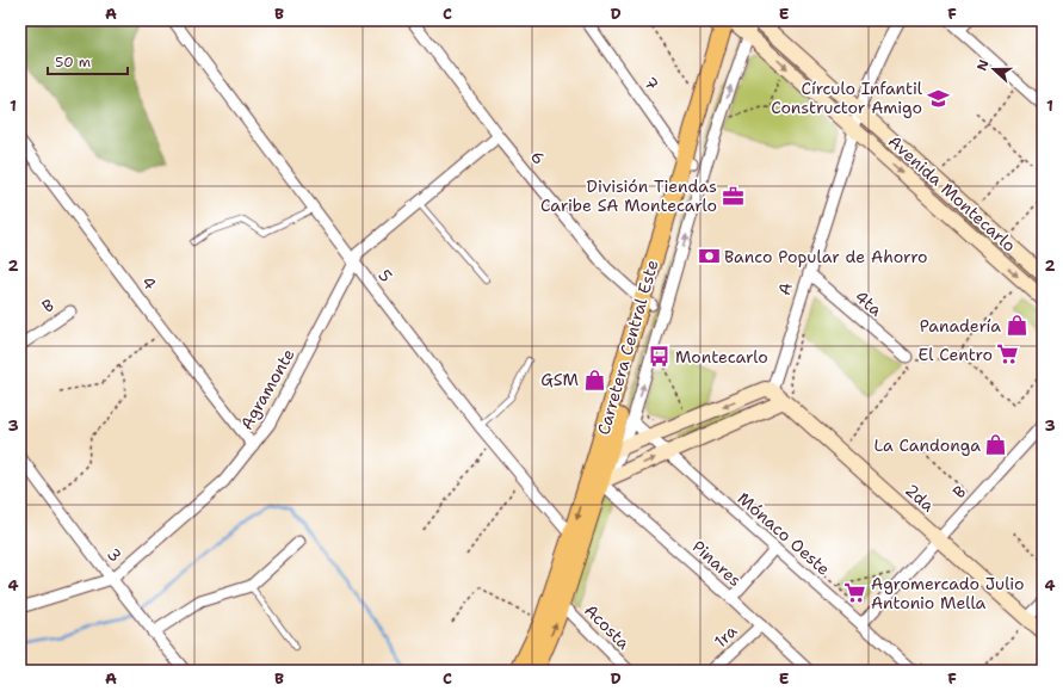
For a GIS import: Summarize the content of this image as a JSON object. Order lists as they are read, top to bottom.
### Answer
{
  "streets": {
    "main road": ["Avenida Montecarlo", "Carretera Central Este", "2da"],
    "street": [
      "7",
      "6",
      "5",
      "4",
      "A",
      "4ta",
      "B",
      "Agramonte",
      "Mónaco Oeste",
      "3",
      "Pinares",
      "Acosta",
      "1ra"
    ]
  },
  "crossings": [
    ["7", "Carretera Central Este"],
    ["6", "Carretera Central Este"],
    ["6", "Agramonte"],
    ["Avenida Montecarlo", "A"],
    ["Avenida Montecarlo", "Carretera Central Este"],
    ["5", "Carretera Central Este"],
    ["5", "Agramonte"],
    ["4", "Agramonte"],
    ["A", "4ta"],
    ["A", "2da"],
    ["B", "2da"],
    ["B", "Mónaco Oeste"],
    ["Carretera Central Este", "Pinares"],
    ["Carretera Central Este", "Acosta"],
    ["Agramonte", "3"],
    ["Mónaco Oeste", "1ra"],
    ["Pinares", "1ra"]
  ],
  "places": {
    "school or university": ["Círculo Infantil Constructor Amigo"],
    "office": ["División Tiendas Caribe SA Montecarlo"],
    "bank": ["Banco Popular de Ahorro"],
    "shop": ["Panadería", "GSM", "La Candonga"],
    "supermarket": ["El Centro", "Agromercado Julio Antonio Mella"],
    "bus stop": ["Montecarlo"]
  },
  "scale_bar": "50 m",
  "north": "left",
  "grid": {
    "columns": [
      "A",
      "B",
      "C",
      "D",
      "E",
      "F"
    ],
    "rows": [
      "1",
      "2",
      "3",
      "4"
    ]
  }
}
